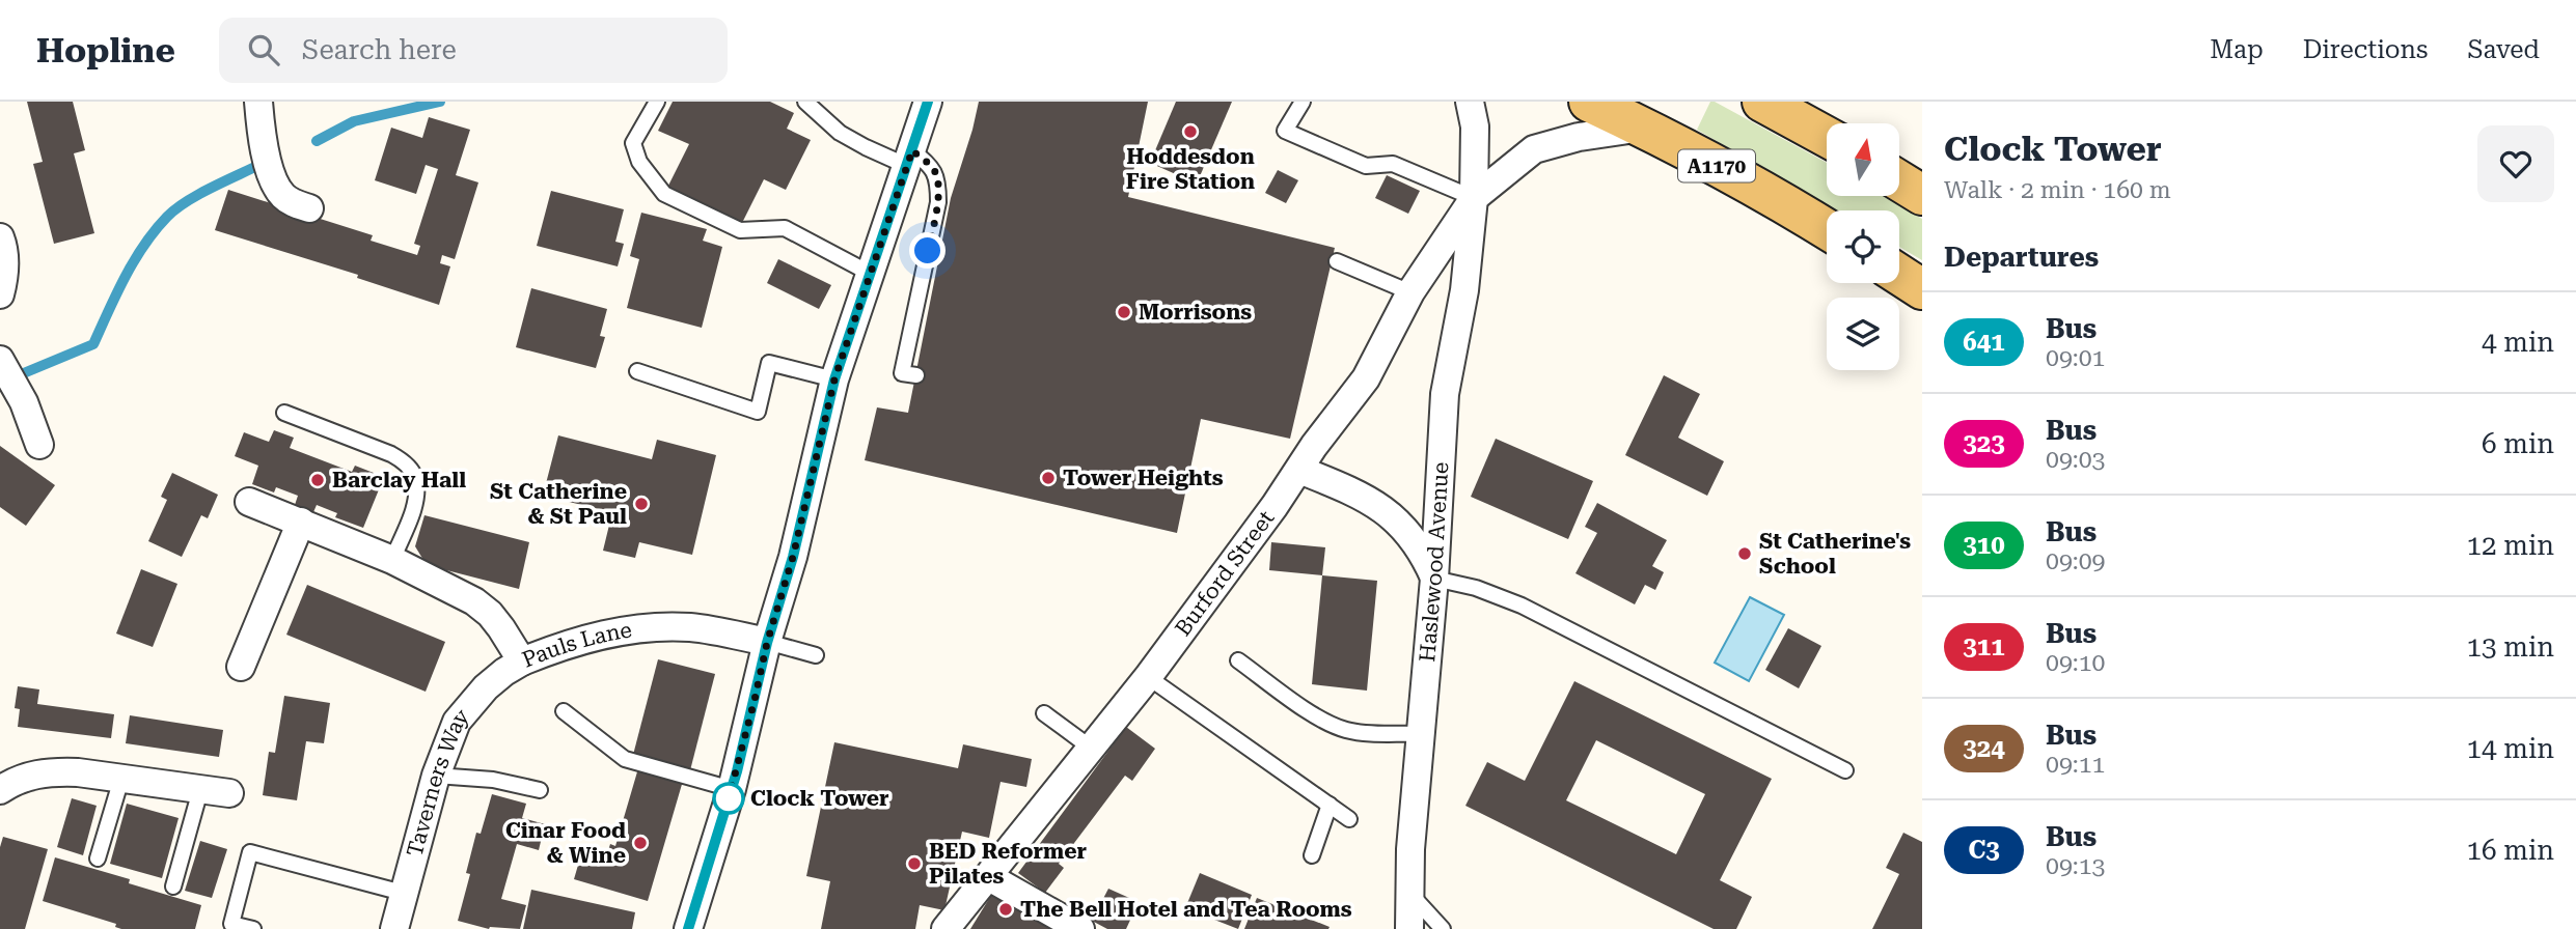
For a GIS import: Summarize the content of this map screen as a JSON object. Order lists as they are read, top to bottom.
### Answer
{
  "streets": {
    "main road": ["A1170"],
    "street": [
      "Haslewood Avenue",
      "Burford Street",
      "Pauls Lane",
      "Taverners Way"
    ]
  },
  "crossings": [
    ["A1170", "Burford Street"],
    ["Haslewood Avenue", "Burford Street"],
    ["Pauls Lane", "Taverners Way"]
  ],
  "places": [
    "Hoddesdon Fire Station",
    "Morrisons",
    "Tower Heights",
    "Barclay Hall",
    "St Catherine & St Paul",
    "St Catherine's School",
    "Clock Tower",
    "Cinar Food & Wine",
    "BED Reformer Pilates",
    "The Bell Hotel and Tea Rooms"
  ],
  "lines": ["bus line 641"],
  "north": "top",
  "page": {
    "header": "Hopline",
    "search": "Search here",
    "nav": ["Map", "Directions", "Saved"],
    "heading": [
      ["Clock Tower", "Walk · 2 min · 160 m"],
      "Departures"
    ],
    "list": [
      {
        "mark": "641",
        "name": "Bus",
        "note": "09:01",
        "value": "4 min"
      },
      {
        "mark": "323",
        "name": "Bus",
        "note": "09:03",
        "value": "6 min"
      },
      {
        "mark": "310",
        "name": "Bus",
        "note": "09:09",
        "value": "12 min"
      },
      {
        "mark": "311",
        "name": "Bus",
        "note": "09:10",
        "value": "13 min"
      },
      {
        "mark": "324",
        "name": "Bus",
        "note": "09:11",
        "value": "14 min"
      },
      {
        "mark": "C3",
        "name": "Bus",
        "note": "09:13",
        "value": "16 min"
      }
    ]
  }
}
